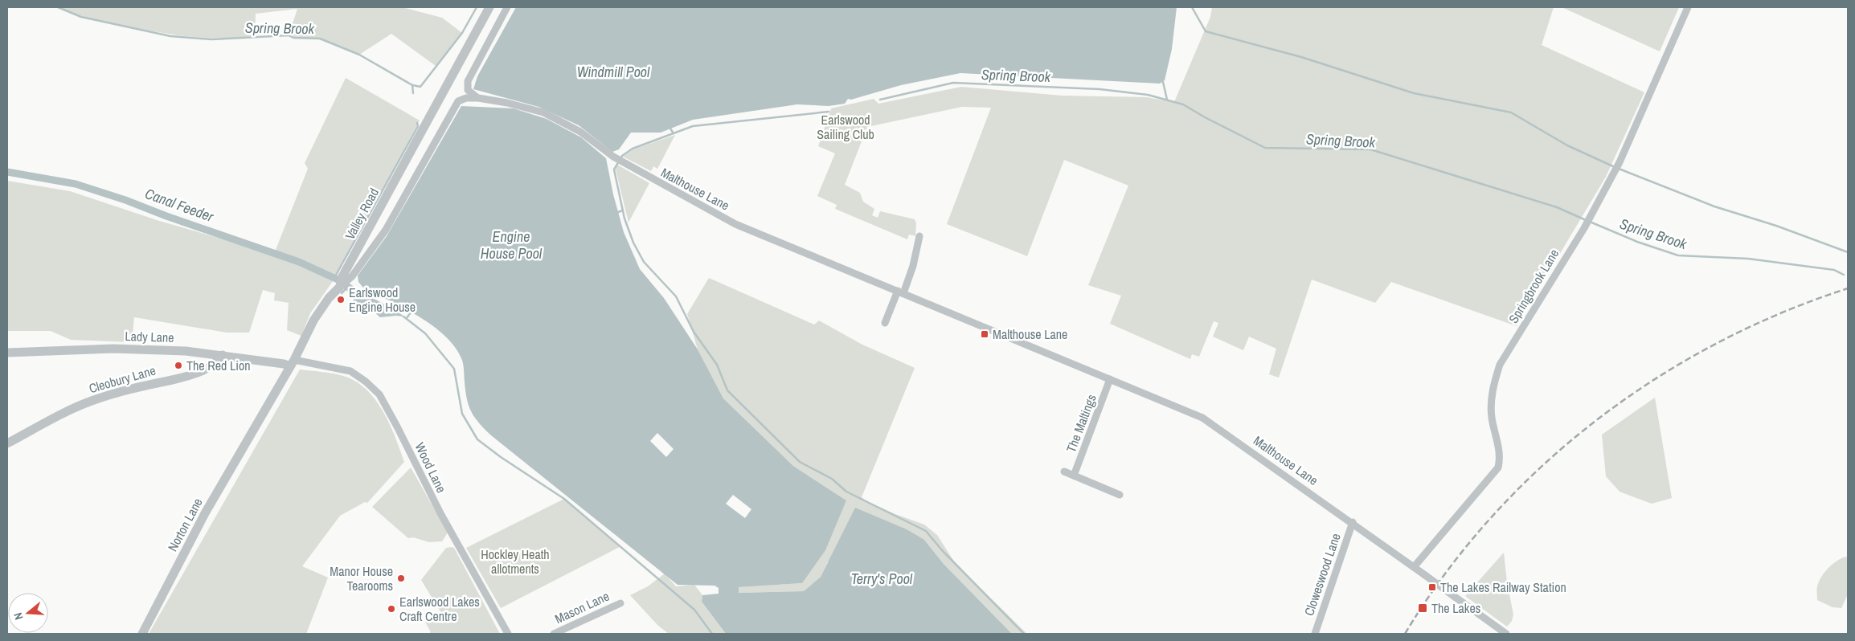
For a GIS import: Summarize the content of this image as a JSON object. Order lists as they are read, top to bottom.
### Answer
{
  "streets": {
    "street": [
      "Malthouse Lane",
      "Valley Road",
      "Springbrook Lane",
      "Lady Lane",
      "Cleobury Lane",
      "The Maltings",
      "Wood Lane",
      "Norton Lane",
      "Cloweswood Lane",
      "Mason Lane"
    ]
  },
  "crossings": [
    ["Malthouse Lane", "Valley Road"],
    ["Malthouse Lane", "Springbrook Lane"],
    ["Malthouse Lane", "The Maltings"],
    ["Malthouse Lane", "Cloweswood Lane"],
    ["Valley Road", "Lady Lane"],
    ["Valley Road", "Wood Lane"],
    ["Valley Road", "Norton Lane"],
    ["Lady Lane", "Cleobury Lane"],
    ["Lady Lane", "Wood Lane"]
  ],
  "water": [
    "Spring Brook",
    "Windmill Pool",
    "Canal Feeder",
    "Engine House Pool",
    "Terry's Pool"
  ],
  "parks": ["Earlswood Sailing Club", "Hockley Heath allotments"],
  "places": {
    "other": [
      "Earlswood Engine House",
      "The Red Lion",
      "Manor House Tearooms",
      "Earlswood Lakes Craft Centre"
    ],
    "transit": ["Malthouse Lane", "The Lakes Railway Station", "The Lakes"]
  },
  "north": "left"
}
